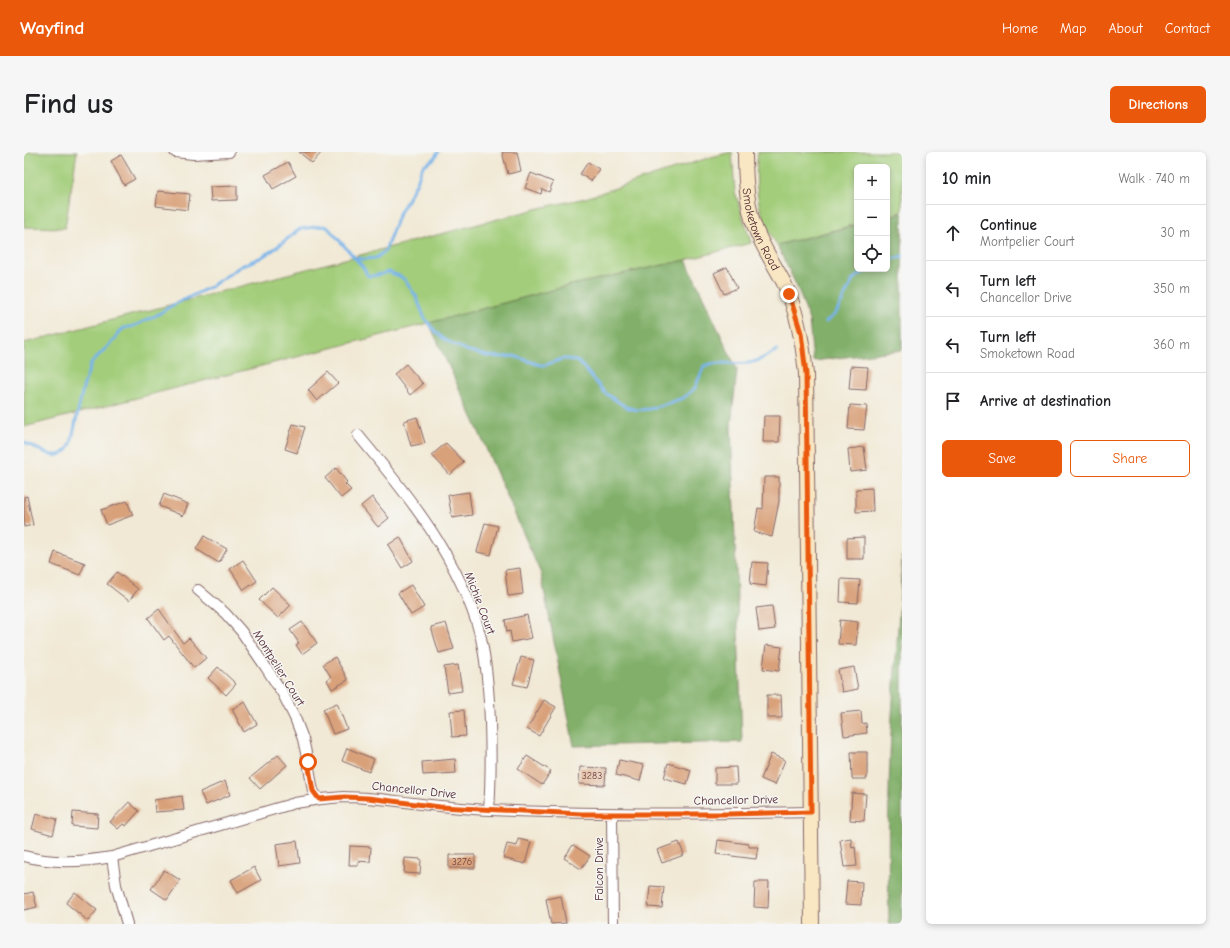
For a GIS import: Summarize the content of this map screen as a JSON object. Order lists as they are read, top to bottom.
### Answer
{
  "streets": {
    "main road": ["Smoketown Road"],
    "street": [
      "Michie Court",
      "Montpelier Court",
      "Chancellor Drive",
      "Falcon Drive"
    ]
  },
  "crossings": [
    ["Smoketown Road", "Chancellor Drive"],
    ["Michie Court", "Chancellor Drive"],
    ["Montpelier Court", "Chancellor Drive"],
    ["Chancellor Drive", "Falcon Drive"]
  ],
  "house_numbers": ["3283", "3276"],
  "page": {
    "header": "Wayfind",
    "nav": [
      "Home",
      "Map",
      "About",
      "Contact"
    ],
    "buttons": [
      "Directions",
      ["Save", "Share"]
    ],
    "title": "Find us",
    "heading": ["10 min", "Walk · 740 m"],
    "map_buttons": ["+", "−"],
    "list": [
      ["Continue", "Montpelier Court", "30 m"],
      ["Turn left", "Chancellor Drive", "350 m"],
      ["Turn left", "Smoketown Road", "360 m"],
      "Arrive at destination"
    ]
  }
}
